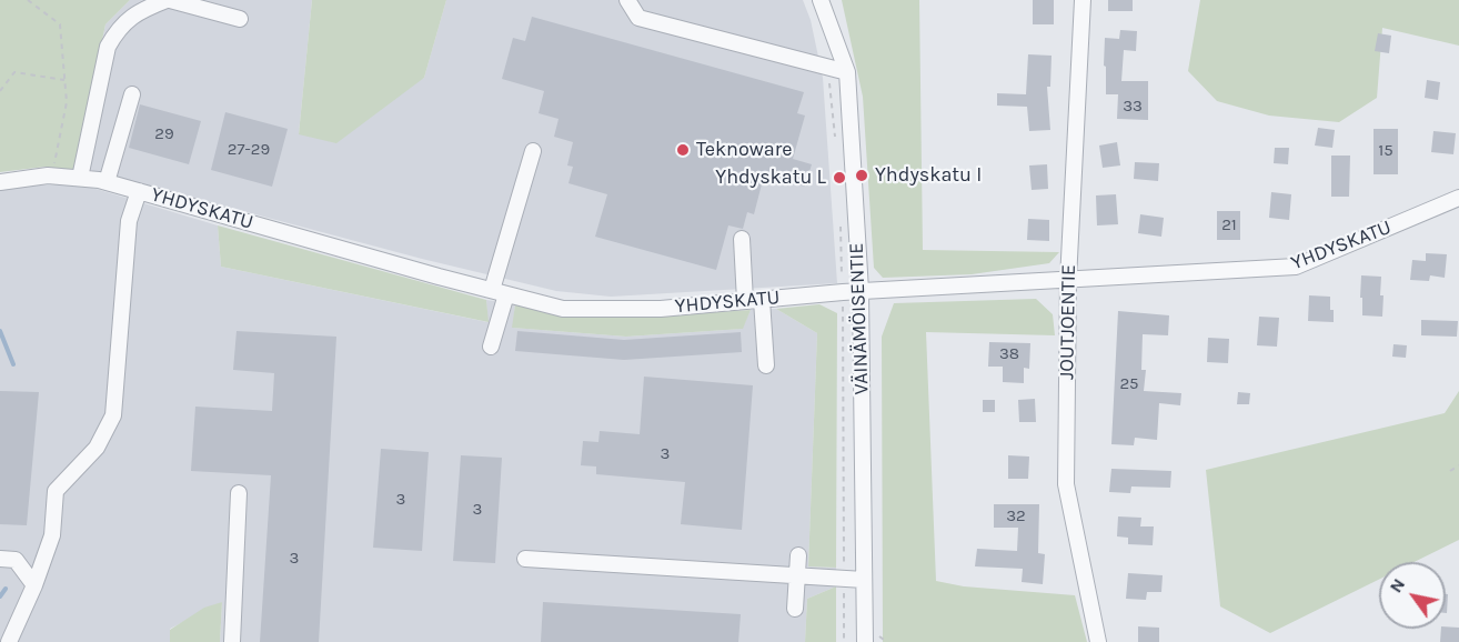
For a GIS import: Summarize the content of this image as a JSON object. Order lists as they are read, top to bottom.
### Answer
{
  "streets": {
    "street": ["YHDYSKATU", "VÄINÄMÖISENTIE", "JOUTJOENTIE"]
  },
  "crossings": [
    ["YHDYSKATU", "VÄINÄMÖISENTIE"],
    ["YHDYSKATU", "JOUTJOENTIE"]
  ],
  "places": ["Teknoware", "Yhdyskatu I", "Yhdyskatu L"],
  "house_numbers": [
    "33",
    "29",
    "27-29",
    "15",
    "21",
    "38",
    "25",
    "3",
    "3",
    "3",
    "32",
    "3"
  ],
  "north": "top left"
}
